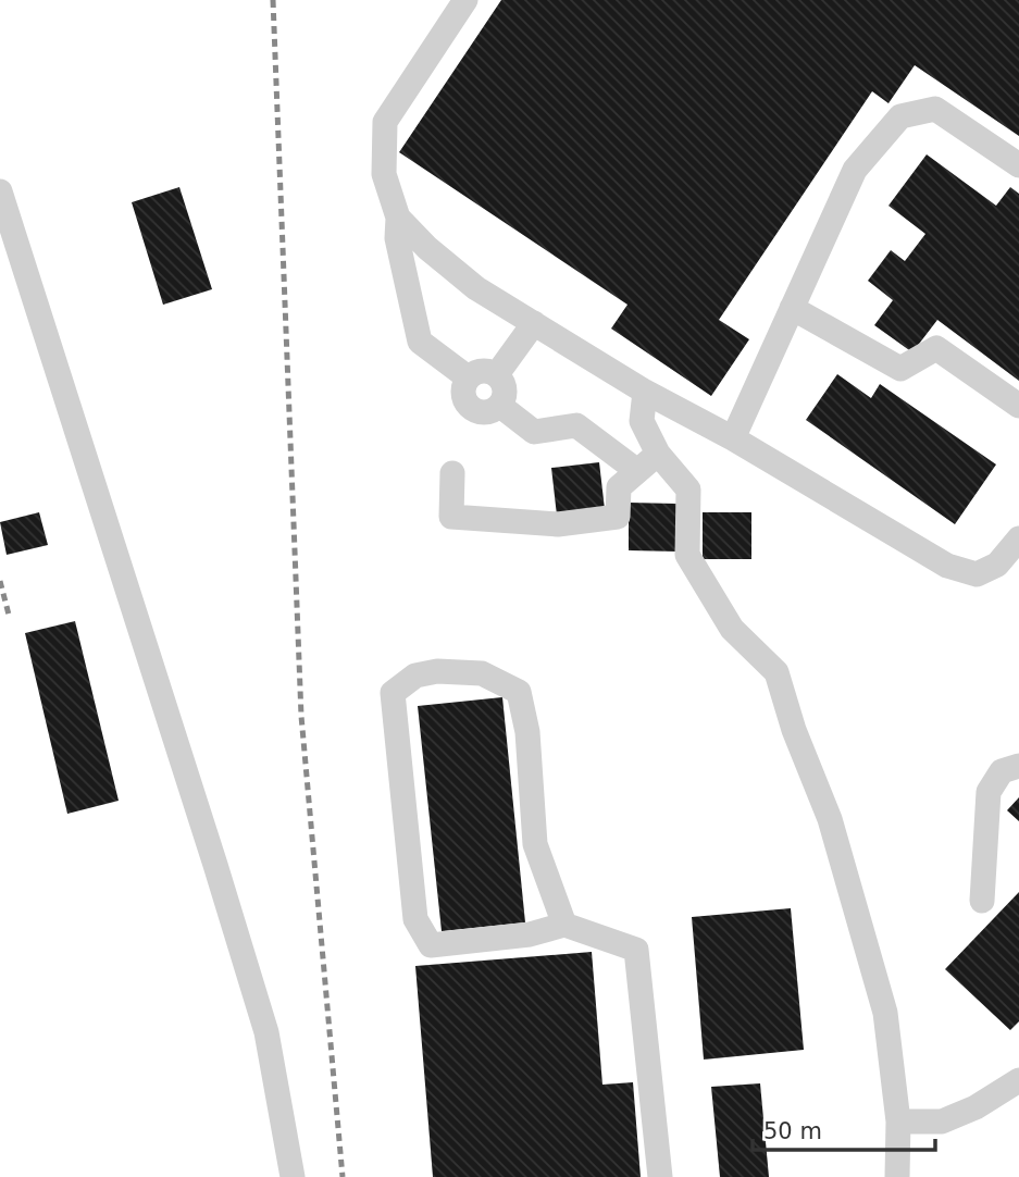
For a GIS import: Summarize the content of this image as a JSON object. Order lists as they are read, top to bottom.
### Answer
{
  "scale_bar": "50 m"
}
